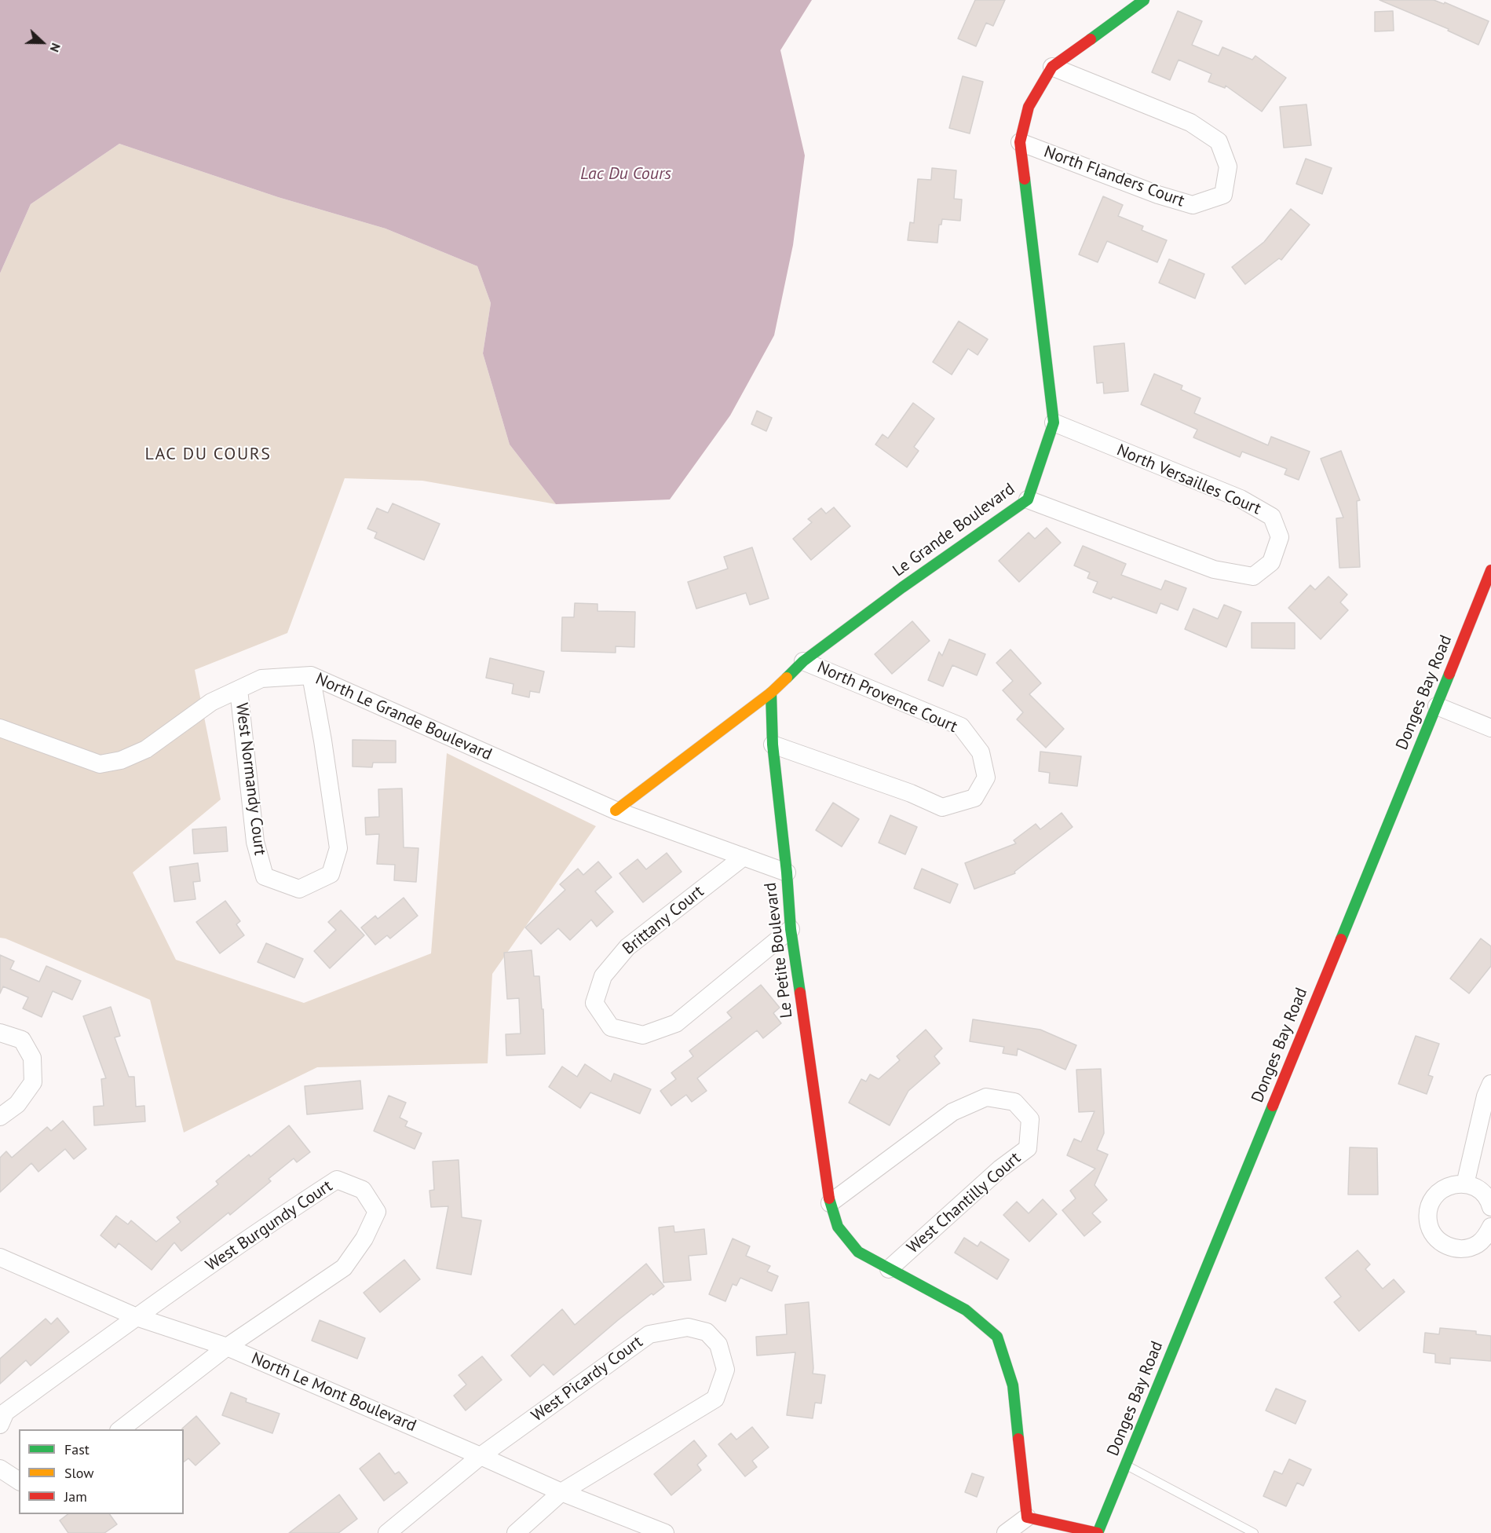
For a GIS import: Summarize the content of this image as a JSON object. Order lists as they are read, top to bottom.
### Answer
{
  "streets": {
    "street": [
      "North Flanders Court",
      "North Versailles Court",
      "Le Grande Boulevard",
      "Donges Bay Road",
      "North Provence Court",
      "North Le Grande Boulevard",
      "West Normandy Court",
      "Brittany Court",
      "Le Petite Boulevard",
      "West Chantilly Court",
      "West Burgundy Court",
      "West Picardy Court",
      "North Le Mont Boulevard"
    ]
  },
  "crossings": [
    ["North Flanders Court", "Le Grande Boulevard"],
    ["North Versailles Court", "Le Grande Boulevard"],
    ["Le Grande Boulevard", "North Provence Court"],
    ["Le Grande Boulevard", "North Le Grande Boulevard"],
    ["Le Grande Boulevard", "Le Petite Boulevard"],
    ["North Provence Court", "Le Petite Boulevard"],
    ["North Le Grande Boulevard", "West Normandy Court"],
    ["North Le Grande Boulevard", "Brittany Court"],
    ["North Le Grande Boulevard", "Le Petite Boulevard"],
    ["Brittany Court", "Le Petite Boulevard"],
    ["Le Petite Boulevard", "West Chantilly Court"],
    ["West Burgundy Court", "North Le Mont Boulevard"],
    ["West Picardy Court", "North Le Mont Boulevard"]
  ],
  "districts": ["LAC DU COURS"],
  "water": ["Lac Du Cours"],
  "legend": ["Fast", "Slow", "Jam"],
  "north": "right"
}
